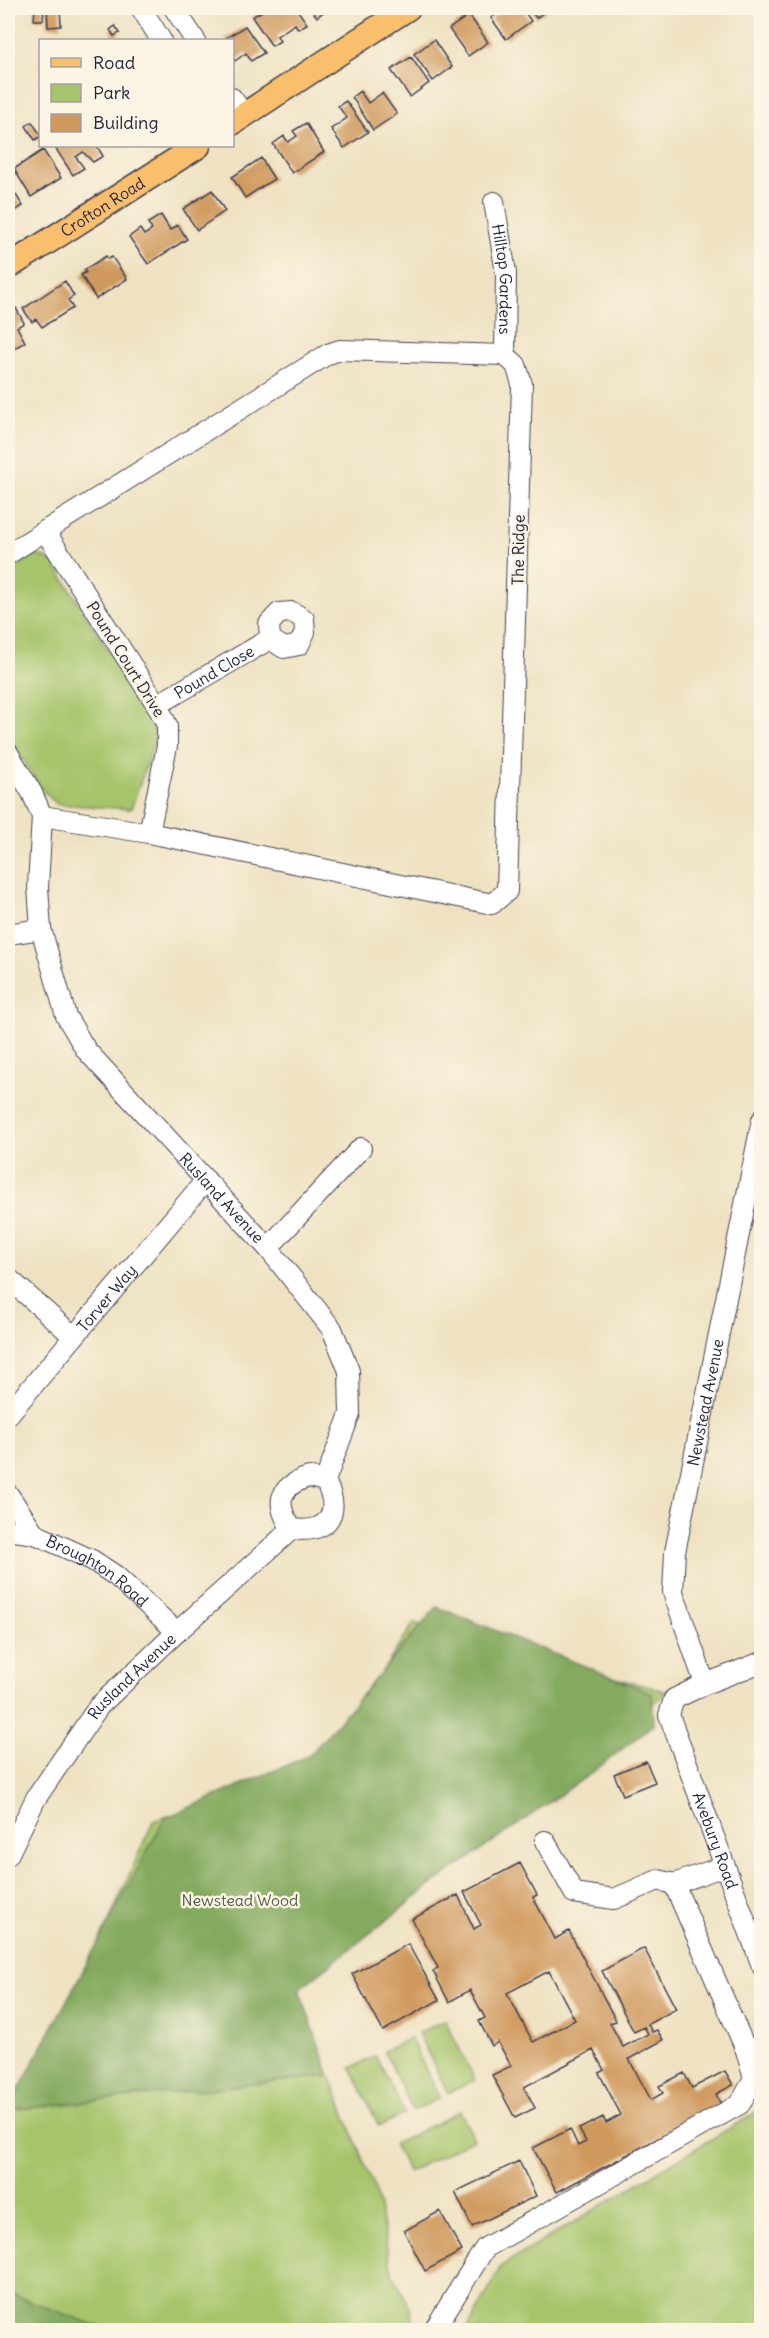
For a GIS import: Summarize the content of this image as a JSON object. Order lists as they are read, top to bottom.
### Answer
{
  "streets": {
    "main road": ["Crofton Road"],
    "street": [
      "Hilltop Gardens",
      "The Ridge",
      "Pound Court Drive",
      "Pound Close",
      "Rusland Avenue",
      "Torver Way",
      "Newstead Avenue",
      "Broughton Road",
      "Avebury Road"
    ]
  },
  "crossings": [
    ["Hilltop Gardens", "The Ridge"],
    ["The Ridge", "Pound Court Drive"],
    ["Pound Court Drive", "Pound Close"],
    ["Rusland Avenue", "Torver Way"],
    ["Rusland Avenue", "Broughton Road"],
    ["Newstead Avenue", "Avebury Road"]
  ],
  "parks": ["Newstead Wood"],
  "legend": ["Road", "Park", "Building"]
}
